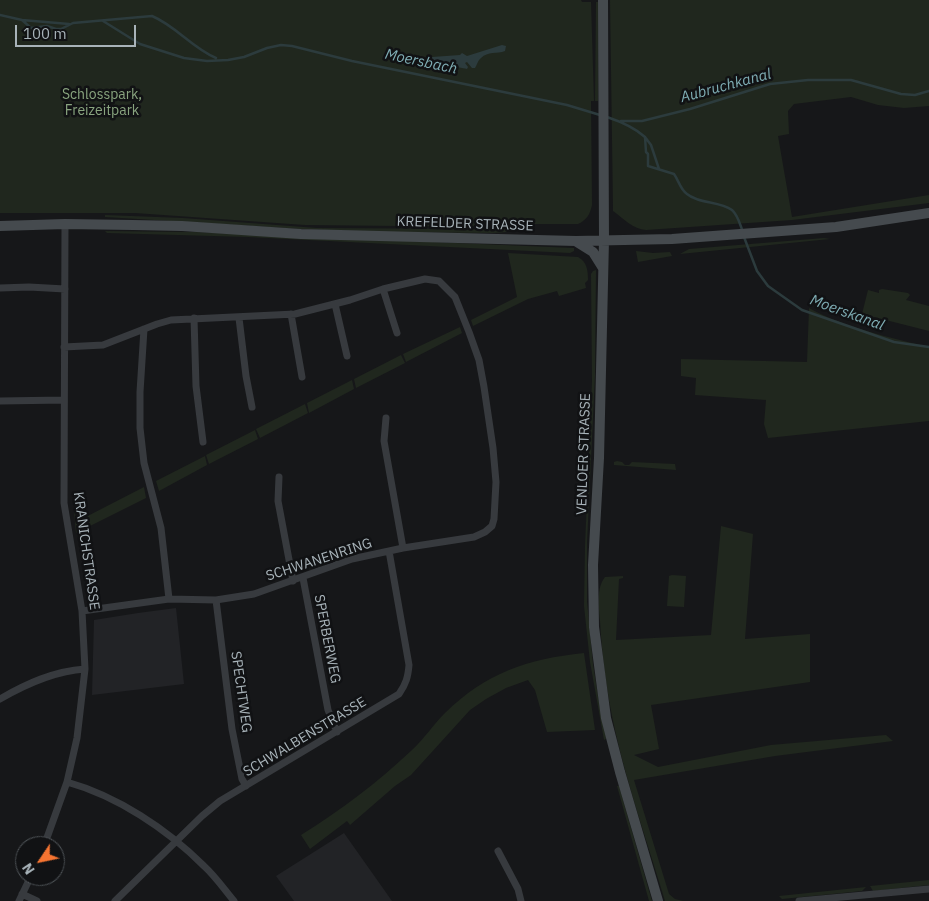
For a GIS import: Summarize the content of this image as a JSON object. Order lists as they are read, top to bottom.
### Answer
{
  "streets": {
    "main road": ["KREFELDER STRASSE", "VENLOER STRASSE"],
    "street": [
      "KRANICHSTRASSE",
      "SCHWANENRING",
      "SPERBERWEG",
      "SPECHTWEG",
      "SCHWALBENSTRASSE"
    ]
  },
  "crossings": [
    ["KREFELDER STRASSE", "VENLOER STRASSE"],
    ["KREFELDER STRASSE", "KRANICHSTRASSE"],
    ["KRANICHSTRASSE", "SCHWANENRING"],
    ["SCHWANENRING", "SPERBERWEG"],
    ["SCHWANENRING", "SPECHTWEG"],
    ["SCHWANENRING", "SCHWALBENSTRASSE"],
    ["SPERBERWEG", "SCHWALBENSTRASSE"],
    ["SPECHTWEG", "SCHWALBENSTRASSE"]
  ],
  "water": ["Moersbach", "Aubruchkanal", "Moerskanal"],
  "parks": ["Schlosspark, Freizeitpark"],
  "scale_bar": "100 m",
  "north": "bottom left"
}
